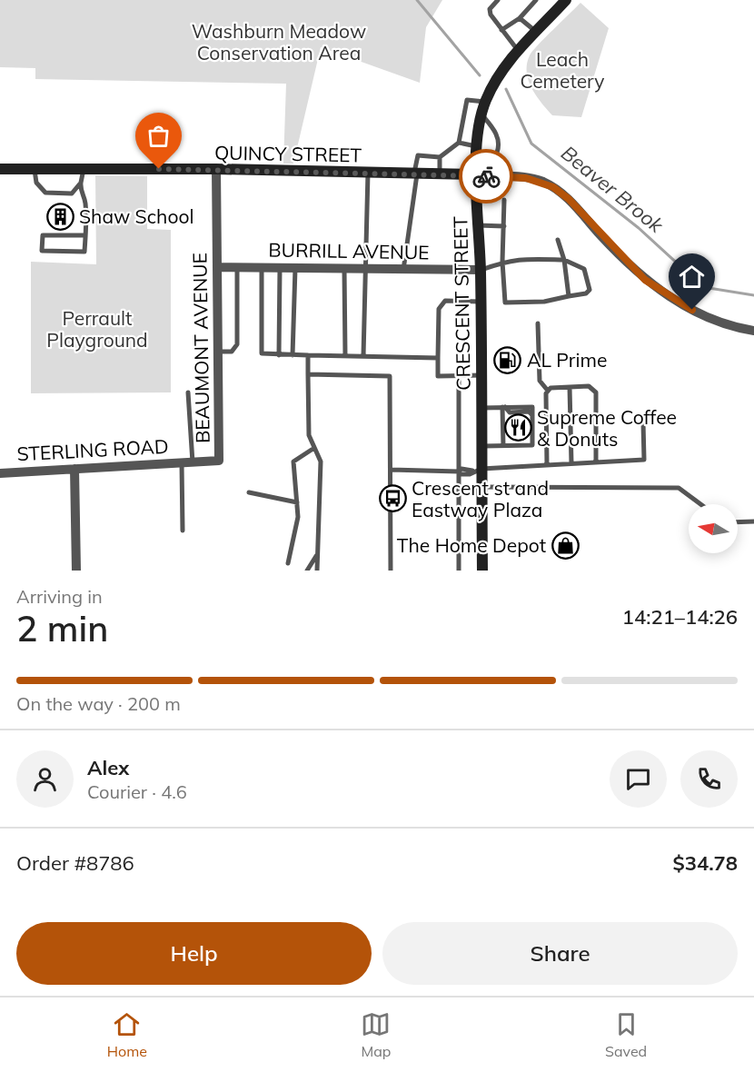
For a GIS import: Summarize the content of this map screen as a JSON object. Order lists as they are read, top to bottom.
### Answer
{
  "streets": {
    "main road": ["QUINCY STREET", "CRESCENT STREET"],
    "street": ["BURRILL AVENUE", "BEAUMONT AVENUE", "STERLING ROAD"]
  },
  "crossings": [
    ["QUINCY STREET", "CRESCENT STREET"],
    ["QUINCY STREET", "BEAUMONT AVENUE"],
    ["BURRILL AVENUE", "CRESCENT STREET"],
    ["BURRILL AVENUE", "BEAUMONT AVENUE"],
    ["BEAUMONT AVENUE", "STERLING ROAD"]
  ],
  "water": ["Beaver Brook"],
  "parks": ["Washburn Meadow Conservation Area", "Leach Cemetery", "Perrault Playground"],
  "places": {
    "building": ["Shaw School"],
    "fuel station": ["AL Prime"],
    "restaurant": ["Supreme Coffee & Donuts"],
    "bus stop": ["Crescent st and Eastway Plaza"],
    "shop": ["The Home Depot"]
  },
  "north": "left",
  "page": {
    "heading": ["2 min", "Arriving in", "14:21–14:26"],
    "panel": [
      "Alex",
      "Courier · 4.6",
      "Order #8786",
      "$34.78"
    ],
    "bar": "On the way · 200 m",
    "buttons": ["Help", "Share"],
    "tabs": ["Home", "Map", "Saved"]
  }
}
